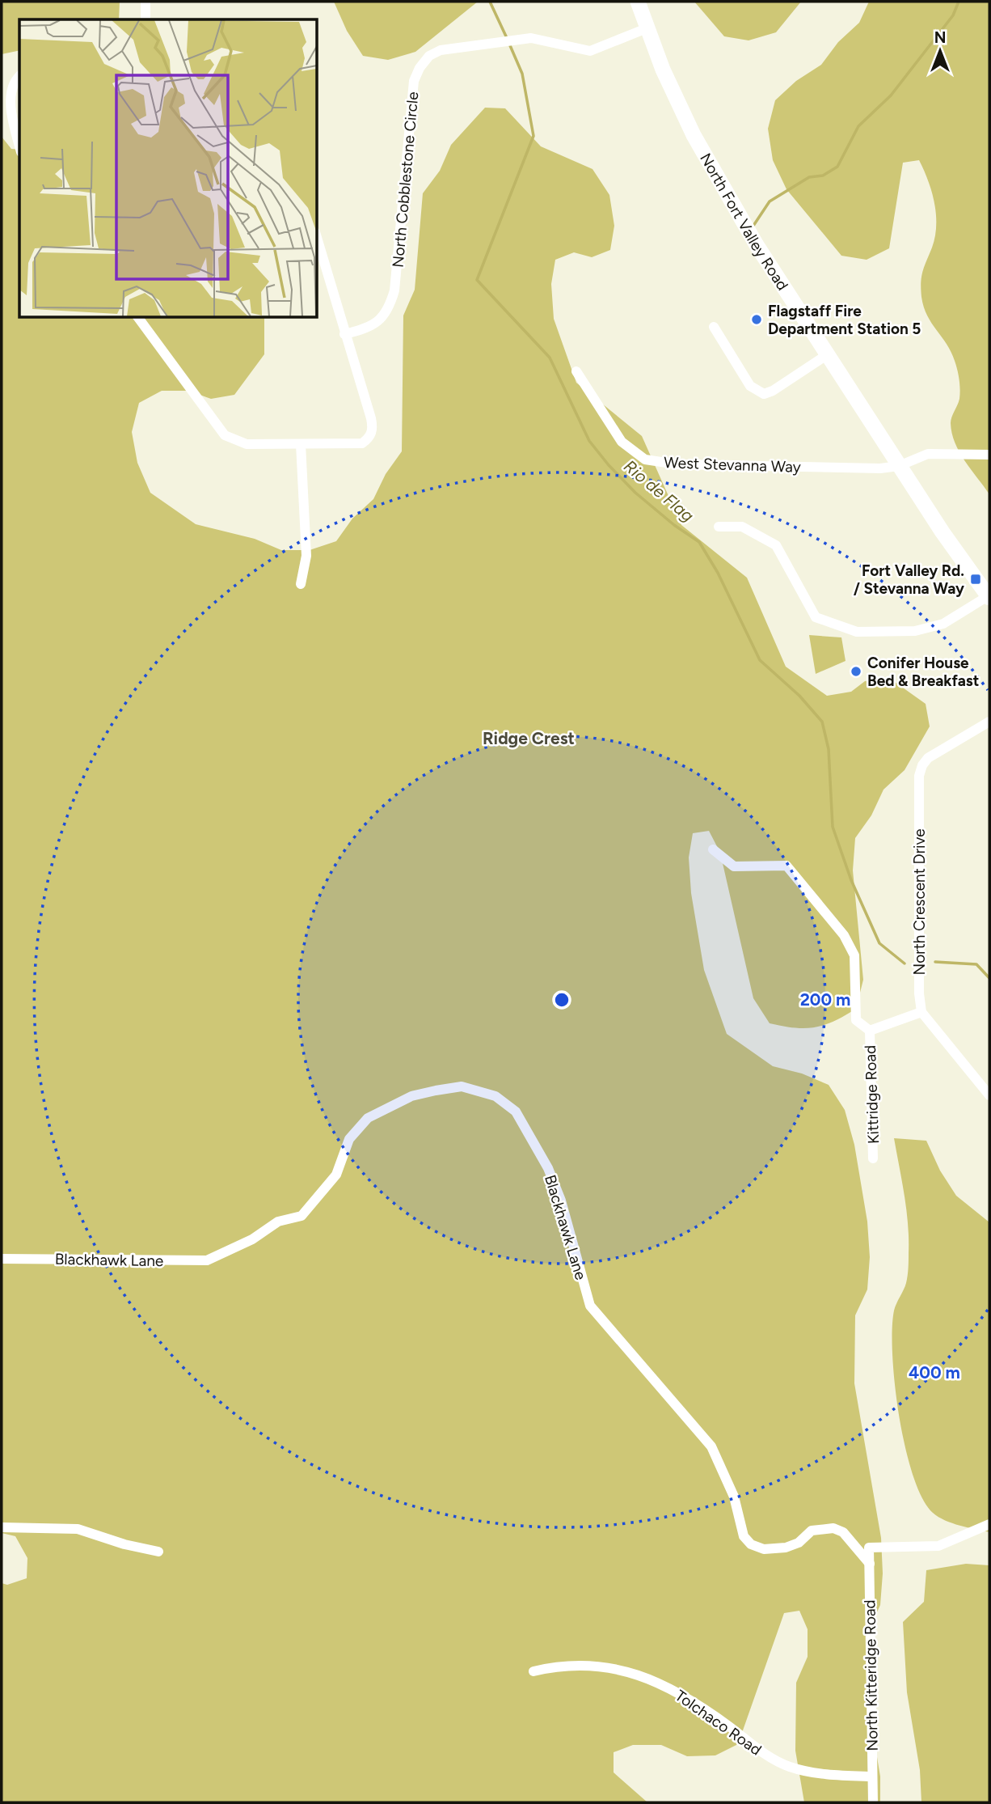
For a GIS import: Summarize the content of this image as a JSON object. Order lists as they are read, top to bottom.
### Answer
{
  "streets": {
    "main road": ["North Fort Valley Road"],
    "street": [
      "North Cobblestone Circle",
      "West Stevanna Way",
      "North Crescent Drive",
      "Kittridge Road",
      "Blackhawk Lane",
      "North Kitteridge Road",
      "Tolchaco Road"
    ]
  },
  "crossings": [
    ["North Cobblestone Circle", "North Fort Valley Road"],
    ["North Fort Valley Road", "West Stevanna Way"],
    ["Blackhawk Lane", "North Kitteridge Road"],
    ["North Kitteridge Road", "Tolchaco Road"]
  ],
  "districts": ["Ridge Crest"],
  "water": ["Rio de Flag"],
  "places": {
    "other": ["Flagstaff Fire Department Station 5", "Conifer House Bed & Breakfast"],
    "transit": ["Fort Valley Rd. / Stevanna Way"]
  },
  "north": "top",
  "rings": ["200 m", "400 m"]
}
